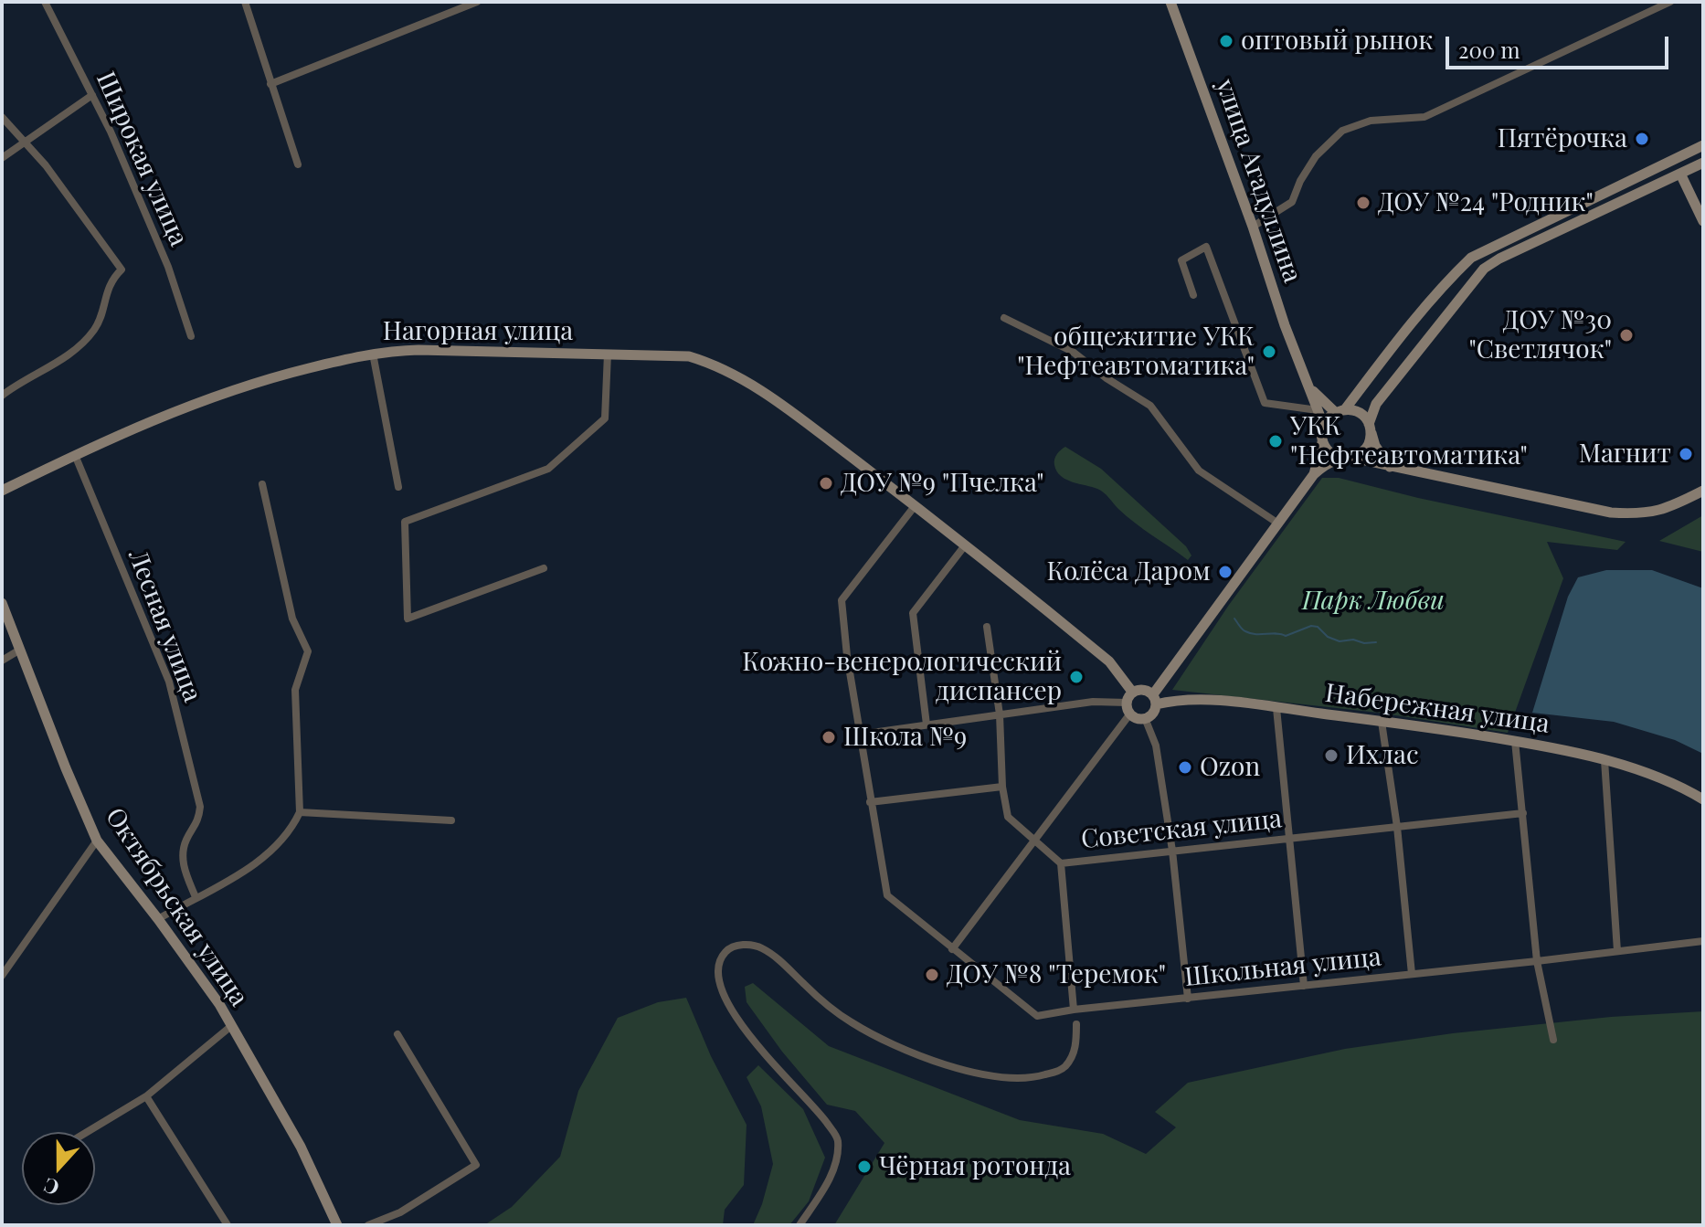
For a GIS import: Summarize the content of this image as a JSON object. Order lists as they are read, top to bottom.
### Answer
{
  "streets": {
    "main road": [
      "улица Агадуллина",
      "Нагорная улица",
      "Набережная улица",
      "Октябрьская улица"
    ],
    "street": [
      "Широкая улица",
      "Лесная улица",
      "Советская улица",
      "Школьная улица"
    ]
  },
  "crossings": [
    ["Нагорная улица", "Лесная улица"],
    ["Нагорная улица", "Школьная улица"]
  ],
  "parks": ["Парк Любви"],
  "places": [
    "оптовый рынок",
    "Пятёрочка",
    "ДОУ №24 \"Родник\"",
    "ДОУ №30 \"Светлячок\"",
    "общежитие УКК \"Нефтеавтоматика\"",
    "УКК \"Нефтеавтоматика\"",
    "Магнит",
    "ДОУ №9 \"Пчелка\"",
    "Колёса Даром",
    "Кожно-венерологический диспансер",
    "Школа №9",
    "Ихлас",
    "Ozon",
    "ДОУ №8 \"Теремок\"",
    "Чёрная ротонда"
  ],
  "scale_bar": "200 m",
  "north": "bottom"
}
